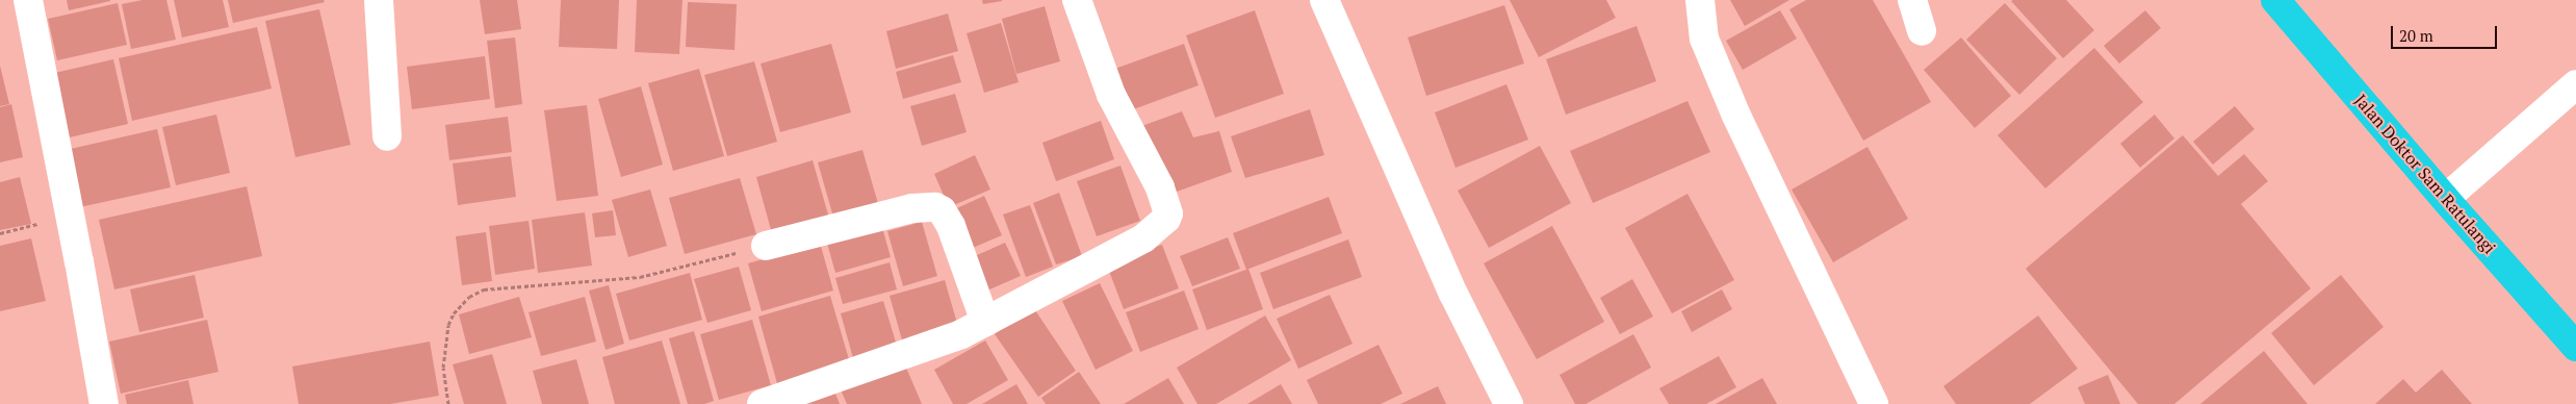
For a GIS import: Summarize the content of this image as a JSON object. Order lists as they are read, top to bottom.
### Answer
{
  "streets": {
    "highway": ["Jalan Doktor Sam Ratulangi"]
  },
  "scale_bar": "20 m"
}
